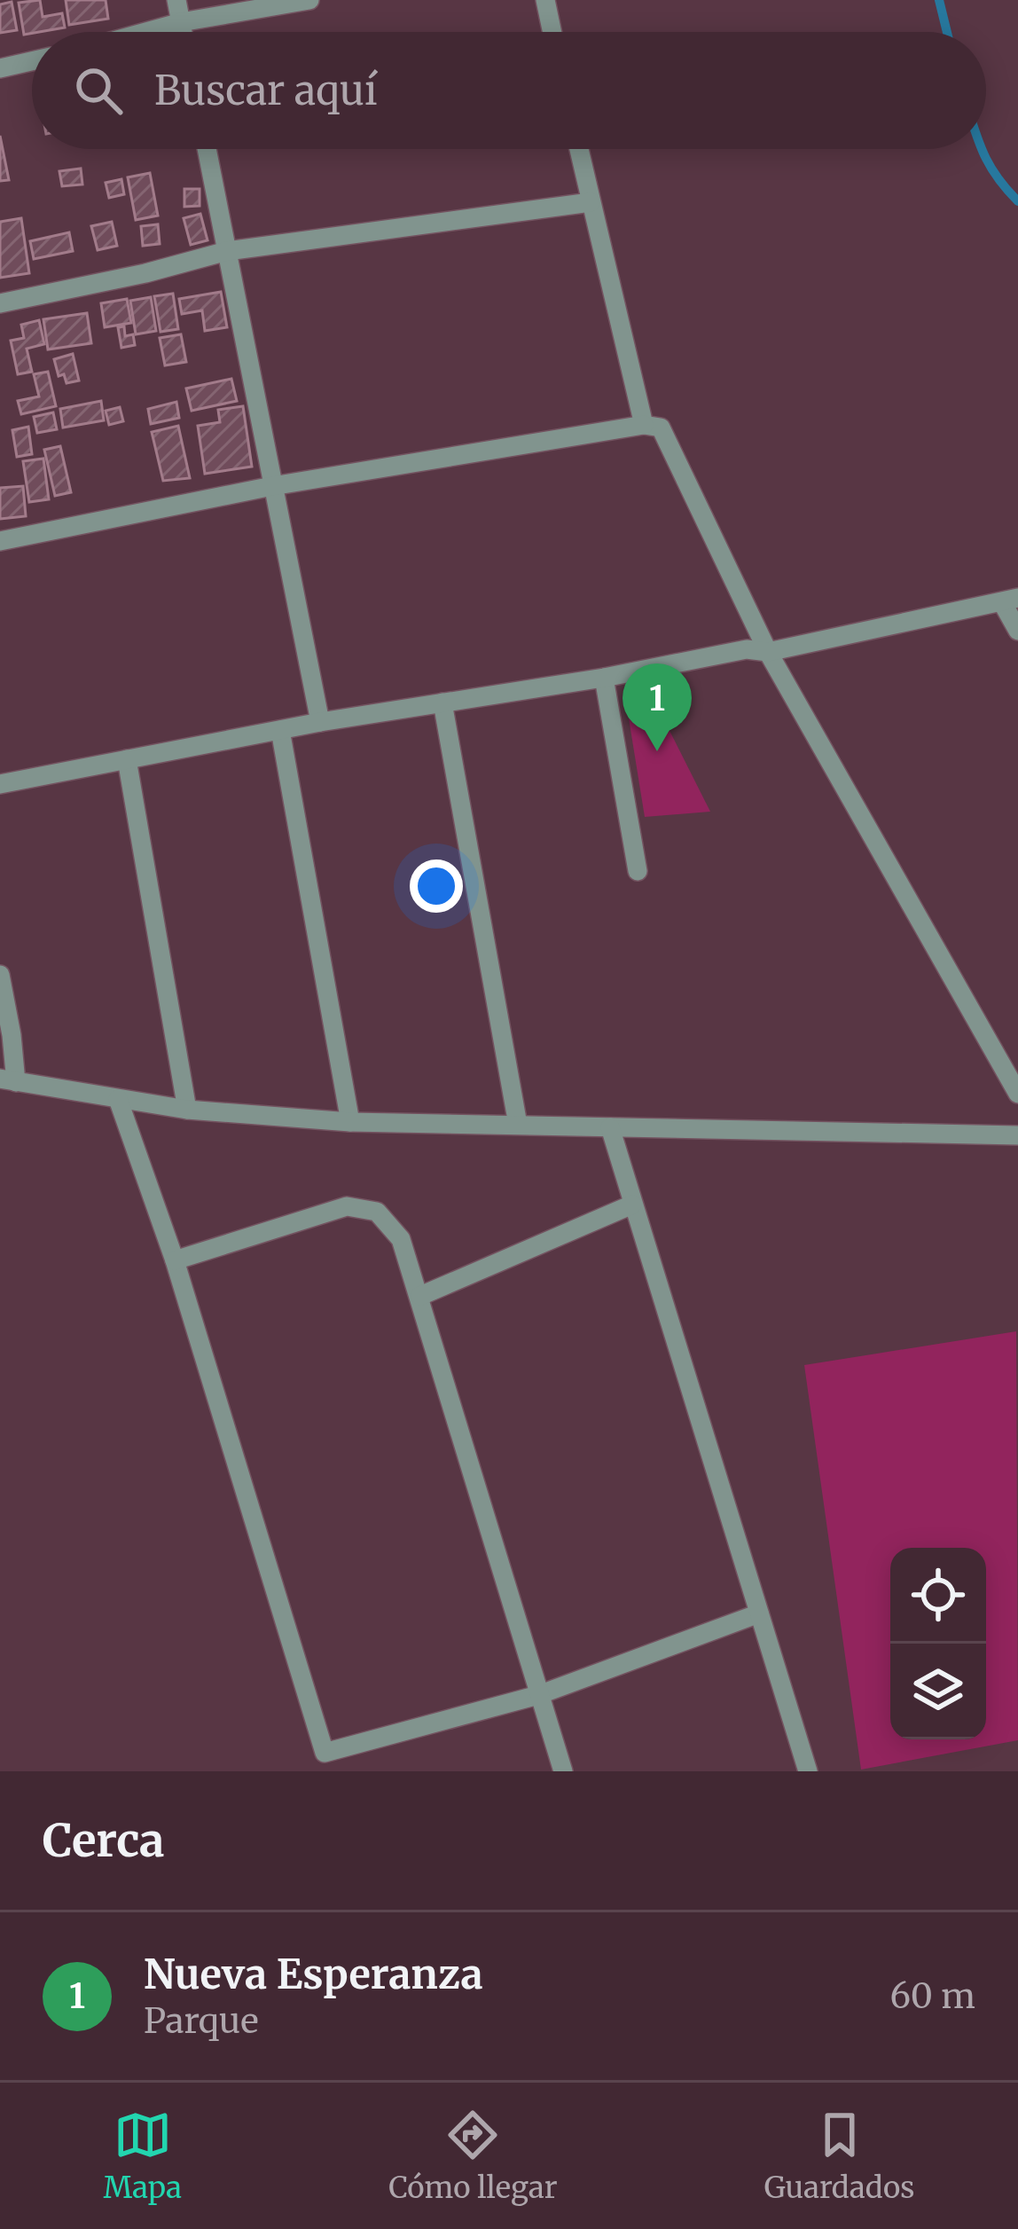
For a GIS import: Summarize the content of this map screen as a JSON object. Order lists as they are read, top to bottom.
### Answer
{
  "page": {
    "search": "Buscar aquí",
    "pins": "1",
    "heading": "Cerca",
    "list": [
      {
        "mark": "1",
        "name": "Nueva Esperanza",
        "note": "Parque",
        "value": "60 m"
      }
    ],
    "nav": ["Mapa", "Cómo llegar", "Guardados"]
  }
}
